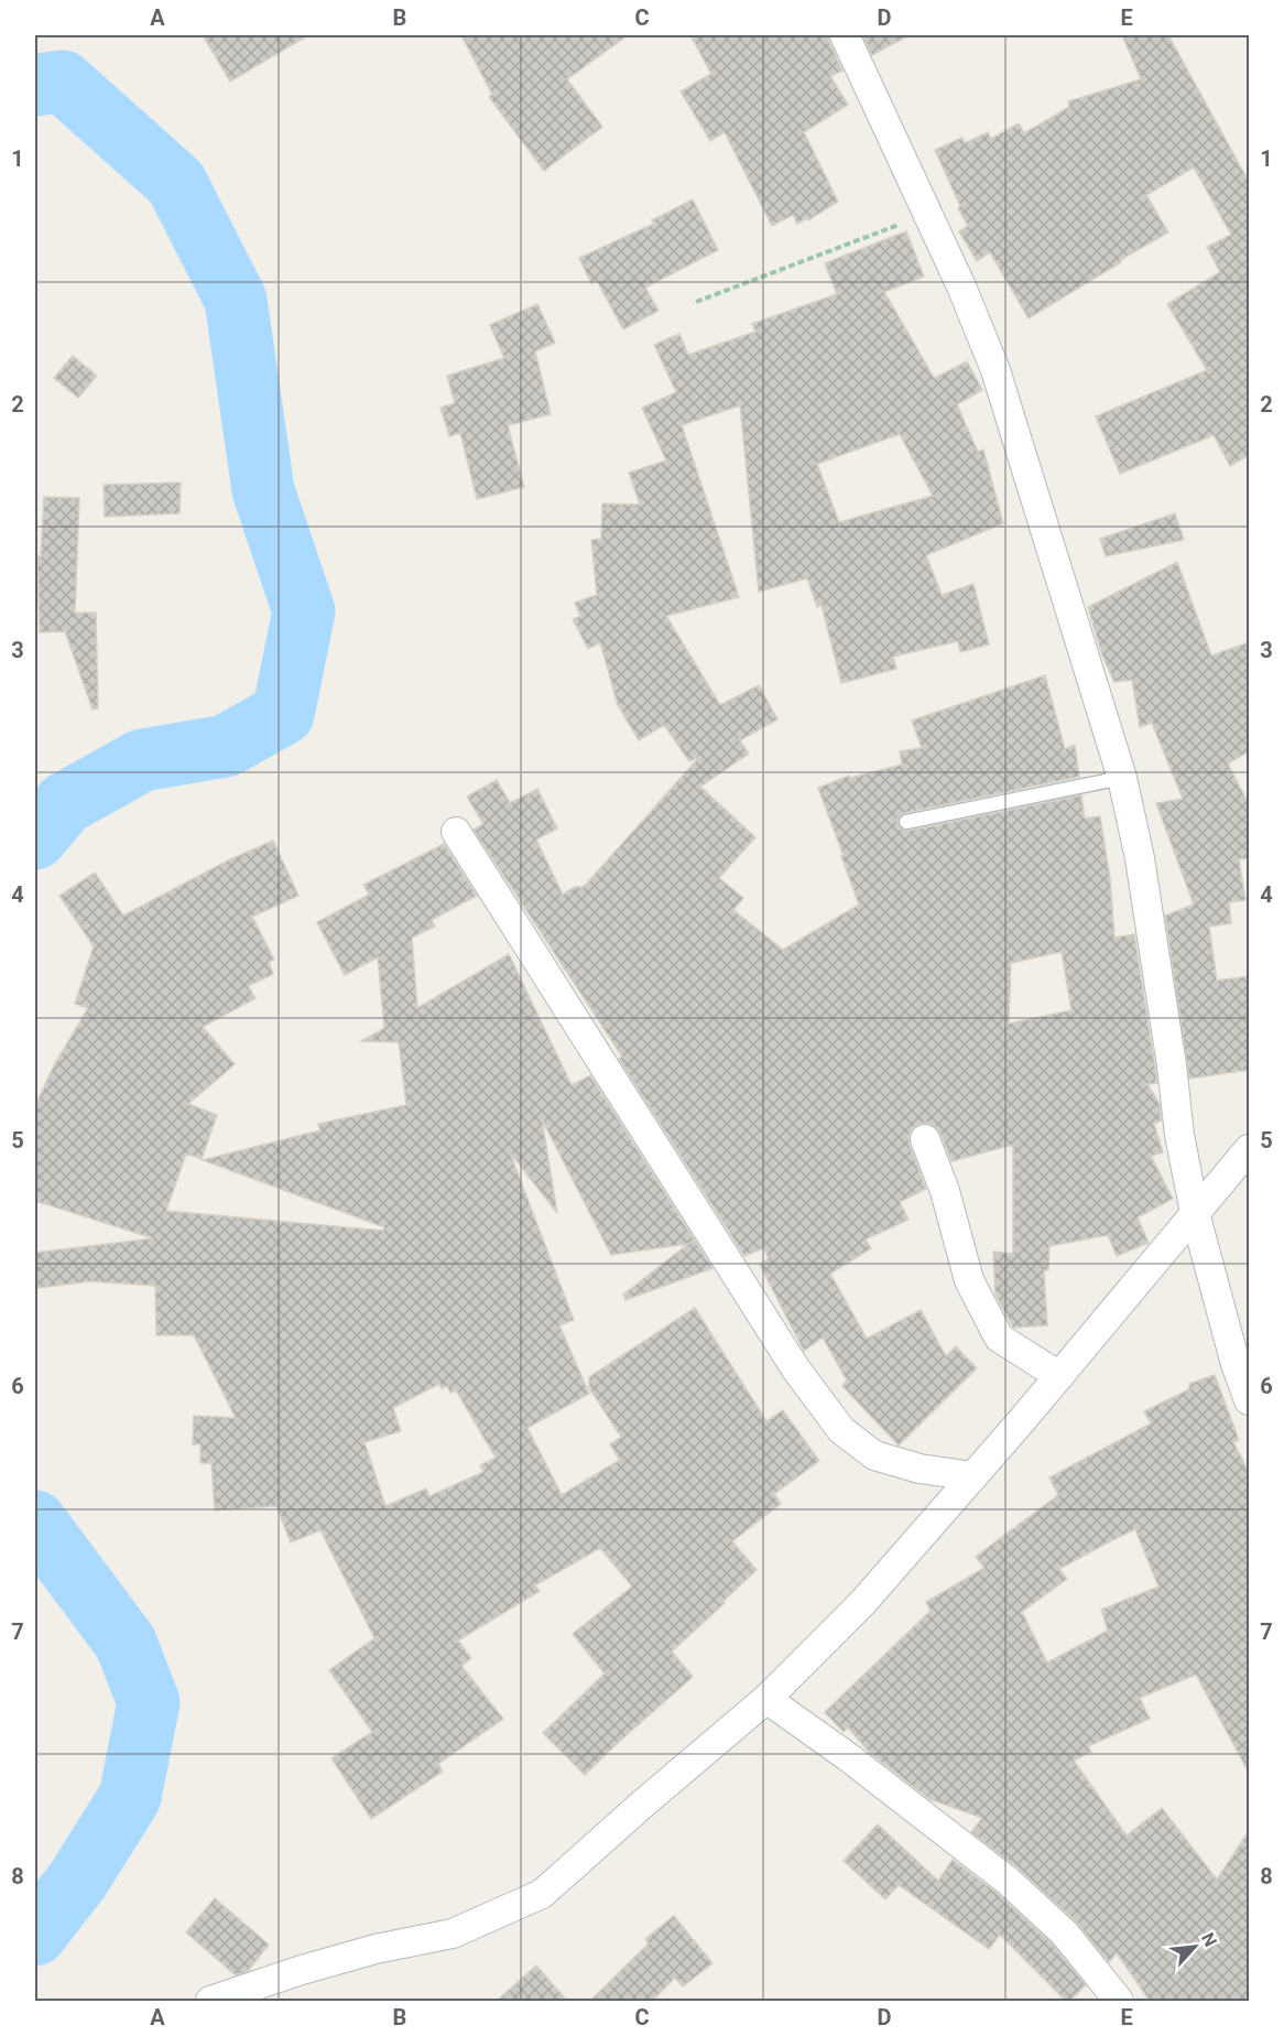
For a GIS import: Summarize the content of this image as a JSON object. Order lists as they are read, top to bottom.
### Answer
{
  "north": "top right",
  "grid": {
    "columns": [
      "A",
      "B",
      "C",
      "D",
      "E"
    ],
    "rows": [
      "1",
      "2",
      "3",
      "4",
      "5",
      "6",
      "7",
      "8"
    ]
  }
}
